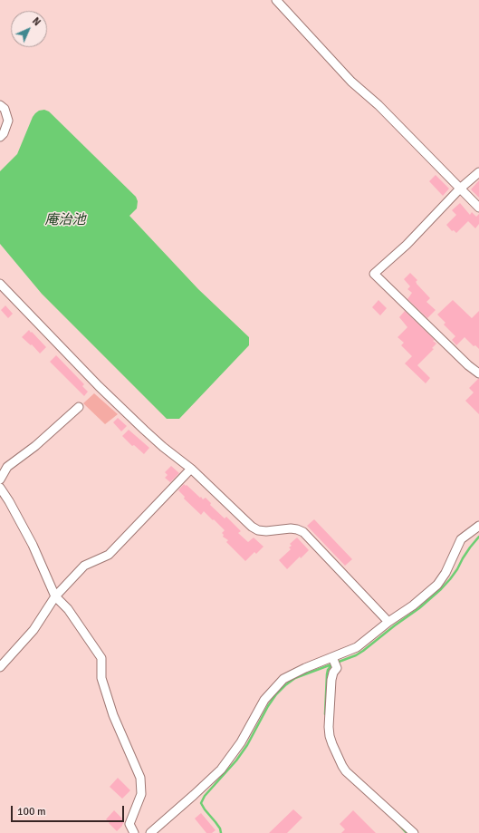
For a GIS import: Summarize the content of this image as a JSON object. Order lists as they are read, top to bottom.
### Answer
{
  "water": ["庵治池"],
  "scale_bar": "100 m",
  "north": "top right"
}
